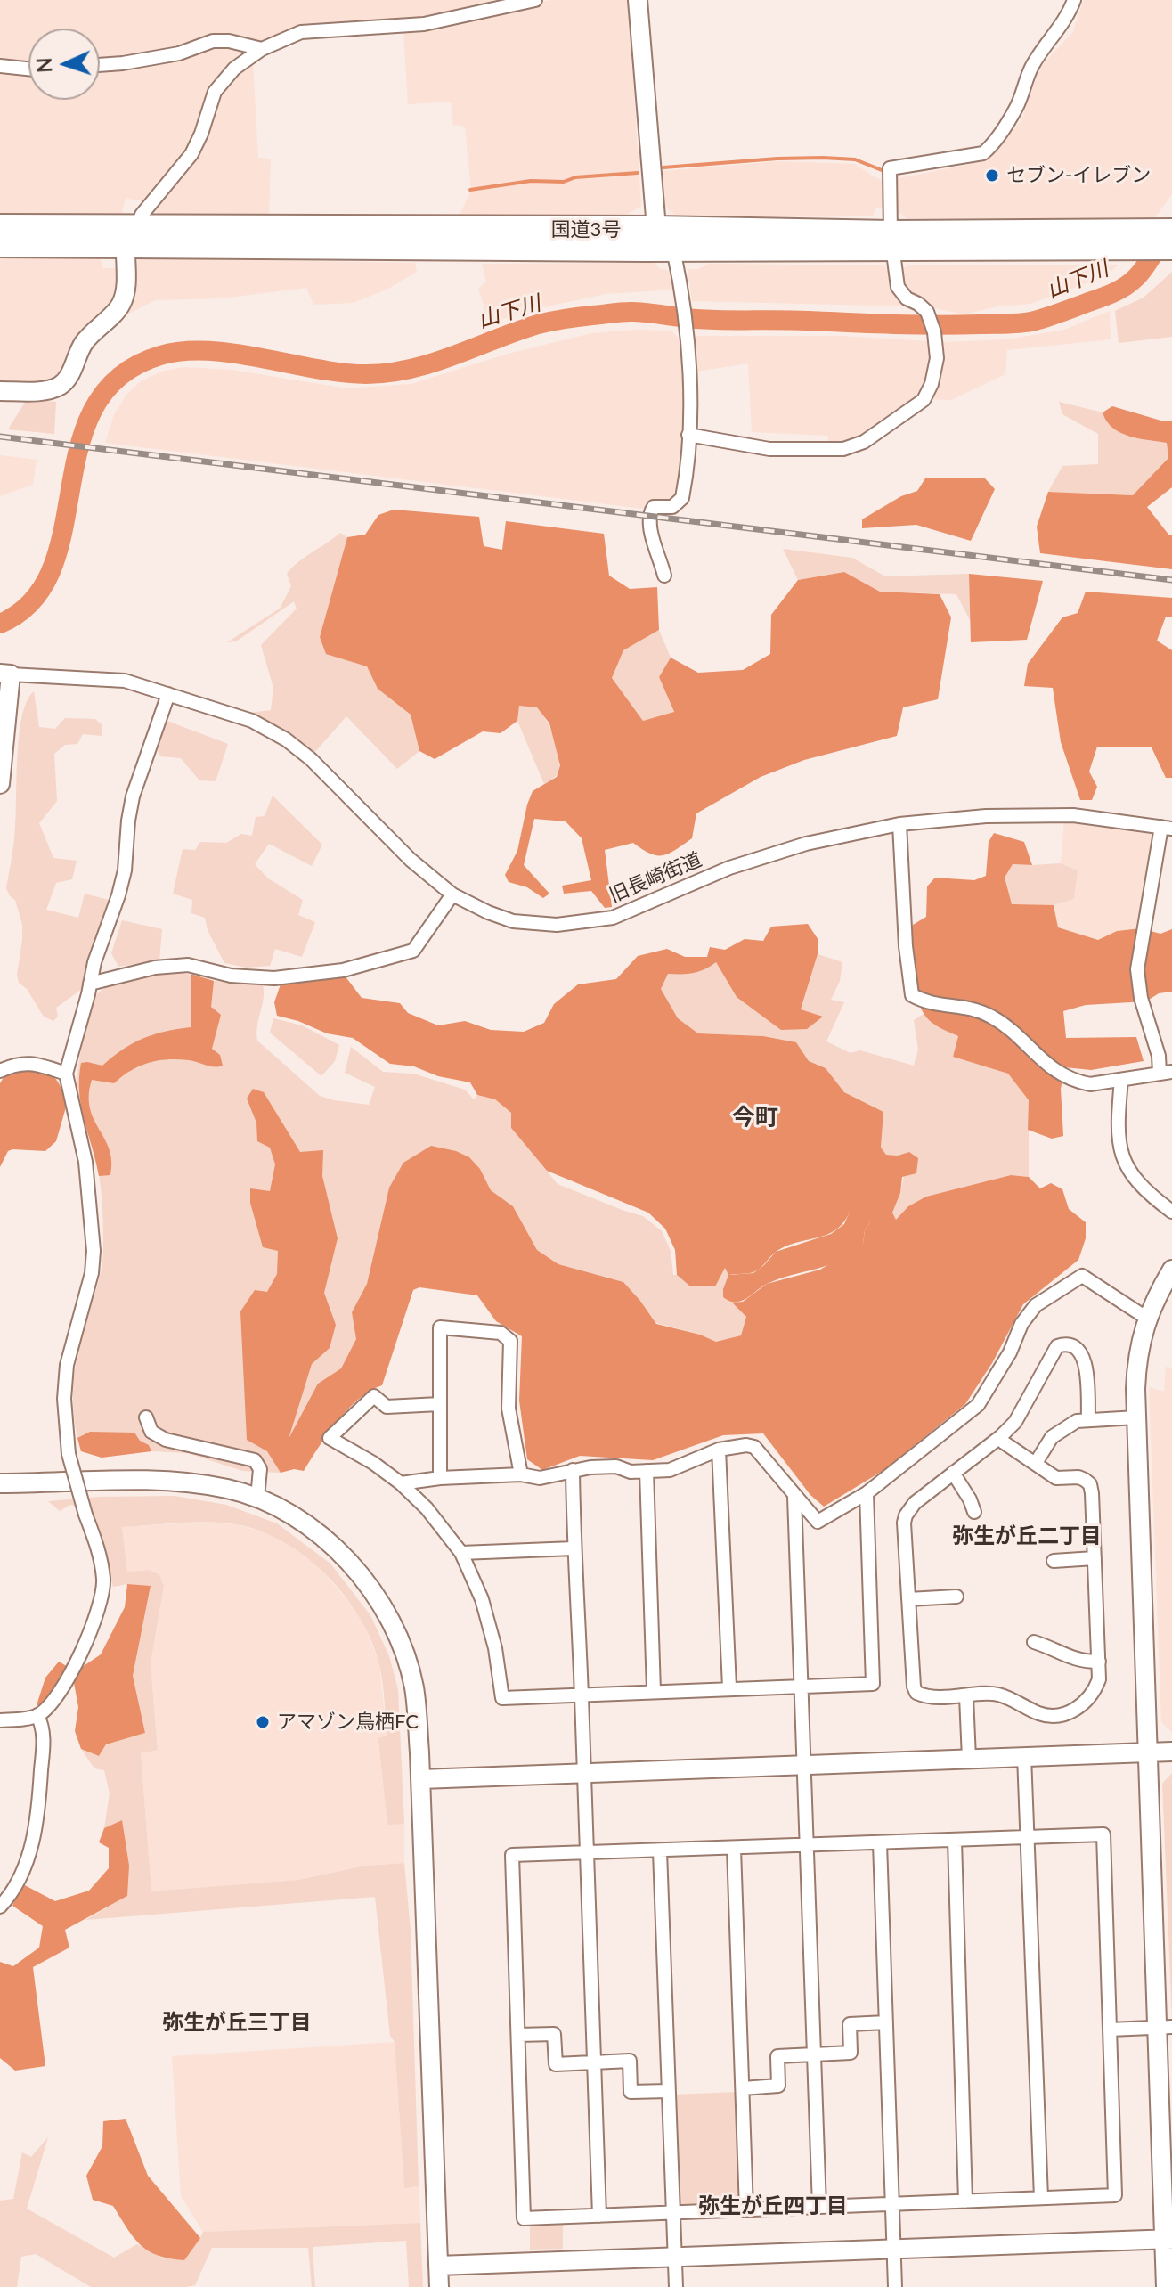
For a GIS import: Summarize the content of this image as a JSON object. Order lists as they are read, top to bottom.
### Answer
{
  "streets": {
    "highway": ["国道3号"],
    "street": ["旧長崎街道"]
  },
  "districts": [
    "今町",
    "弥生が丘二丁目",
    "弥生が丘三丁目",
    "弥生が丘四丁目"
  ],
  "water": ["山下川"],
  "places": ["セブン-イレブン", "アマゾン鳥栖FC"],
  "north": "left"
}
